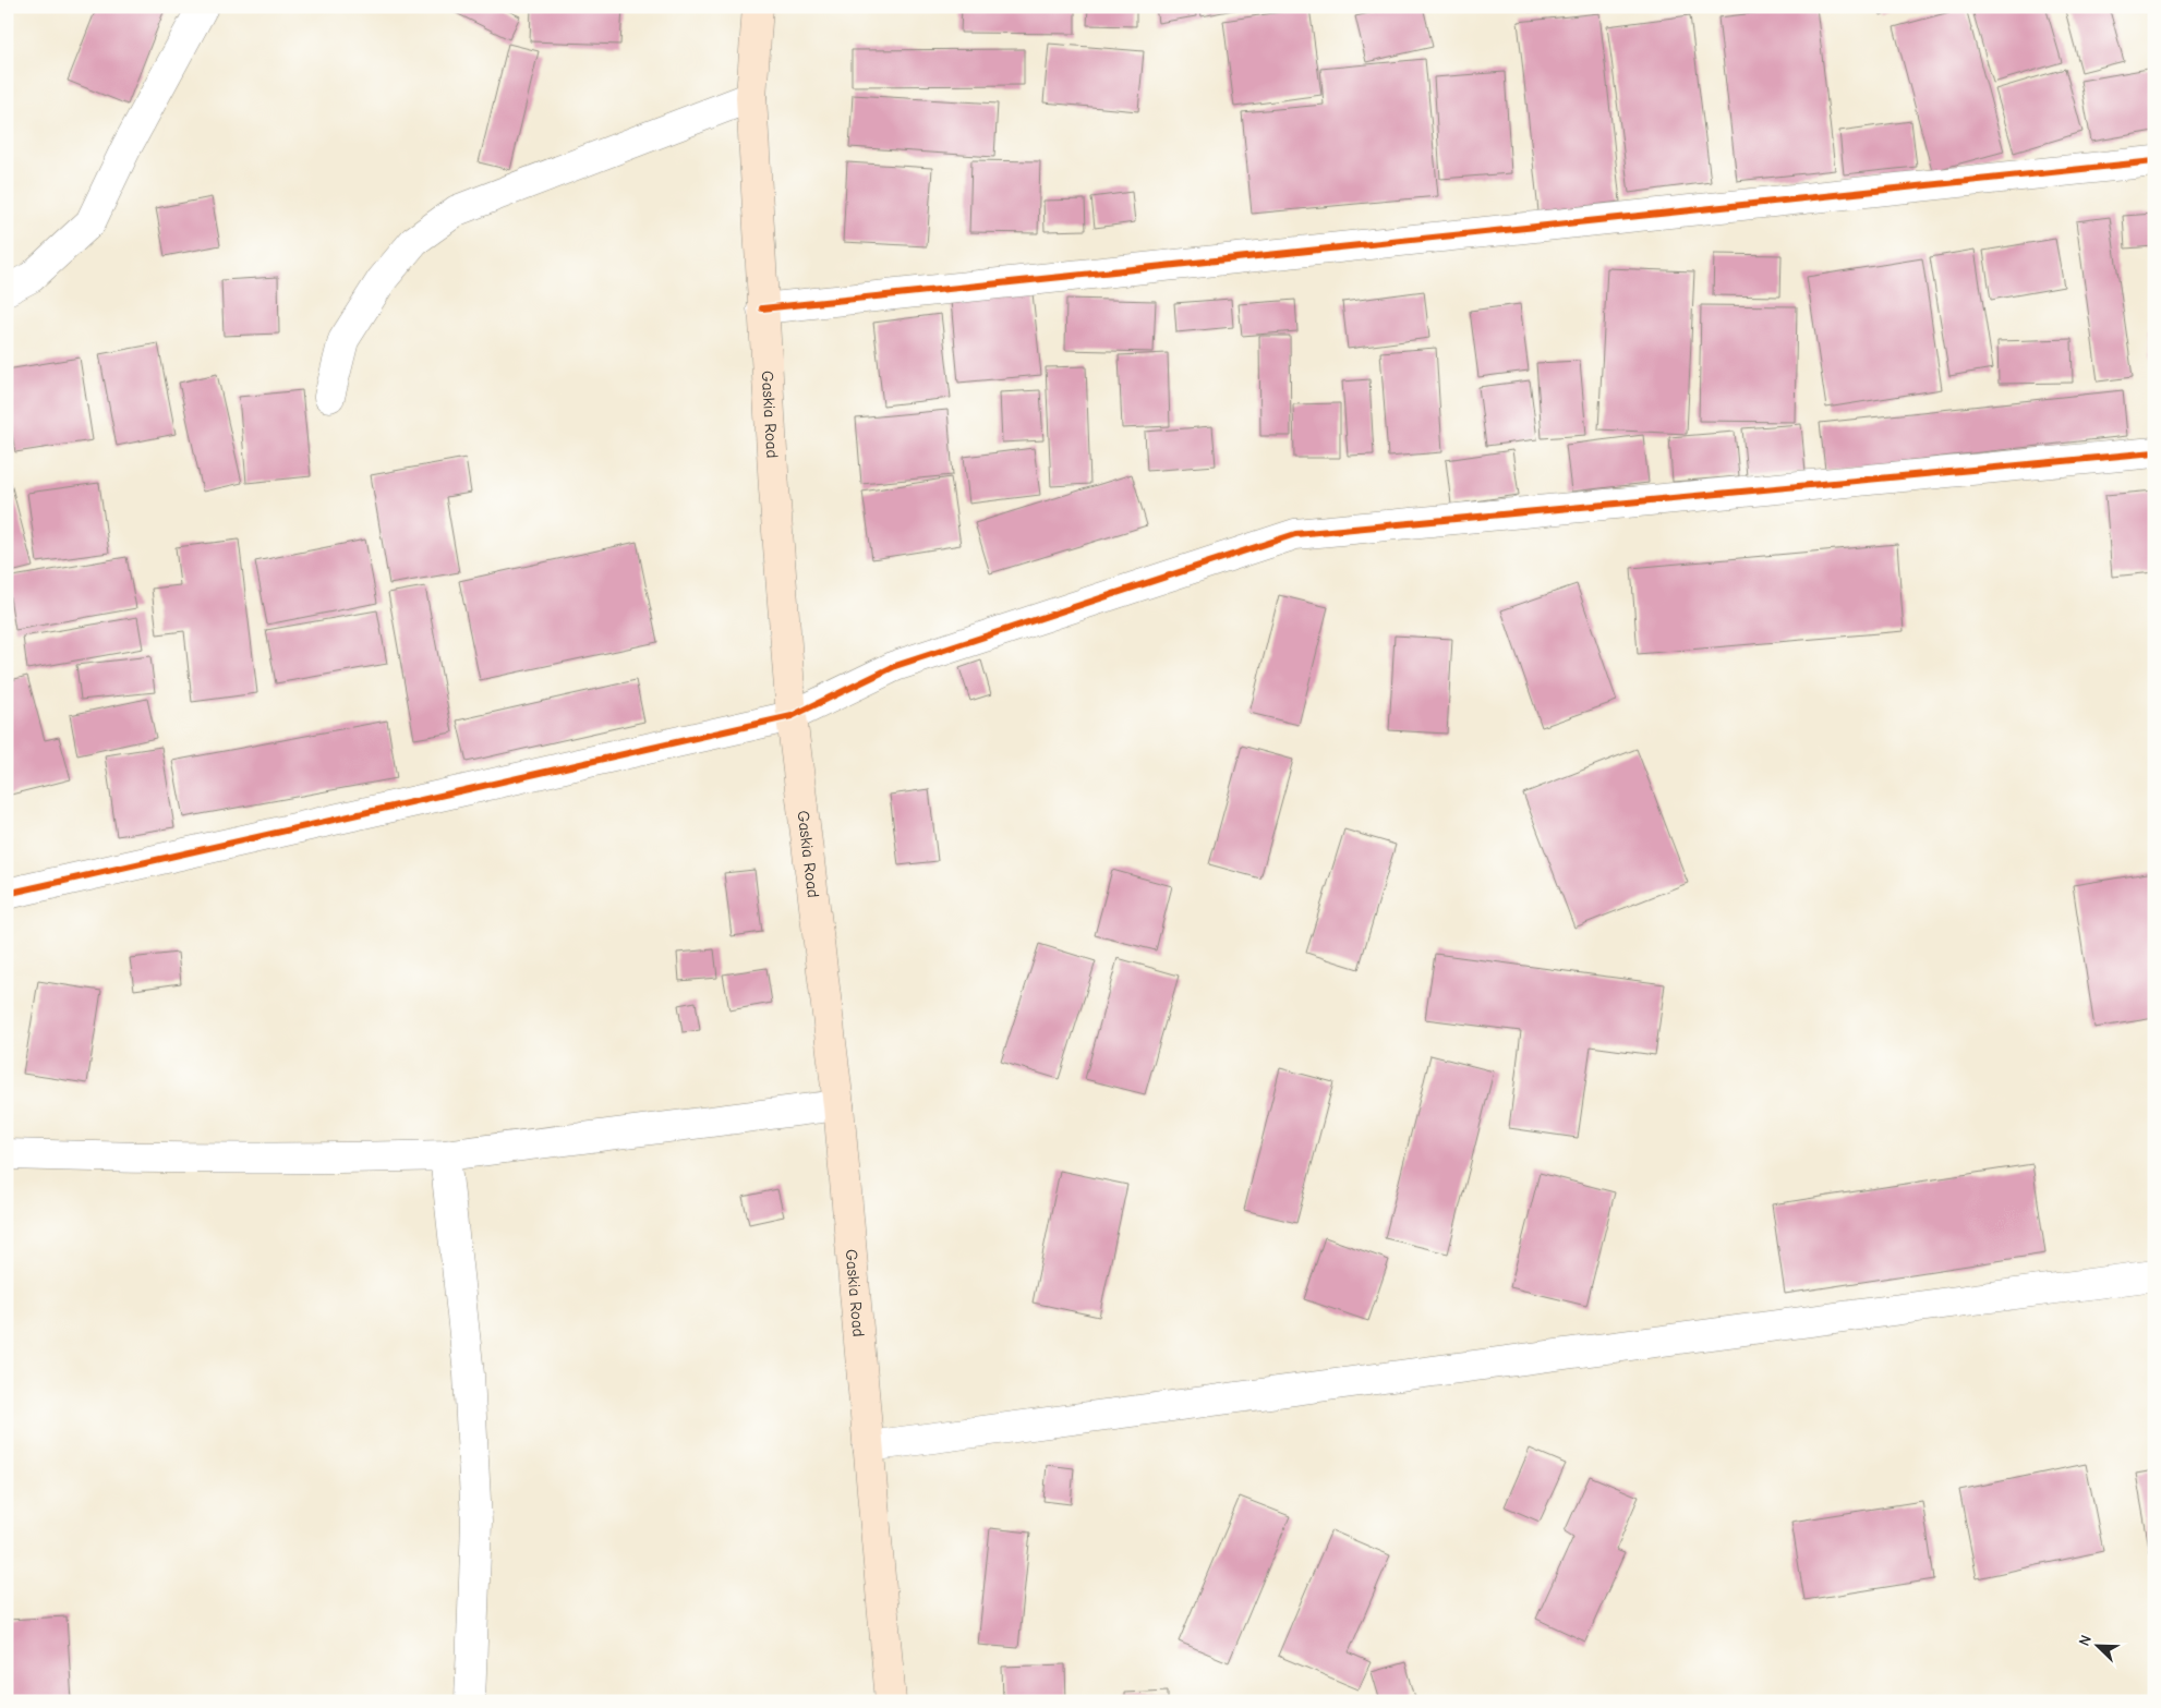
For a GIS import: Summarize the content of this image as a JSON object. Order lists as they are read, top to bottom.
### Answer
{
  "streets": {
    "main road": ["Gaskia Road"]
  },
  "north": "top left"
}
